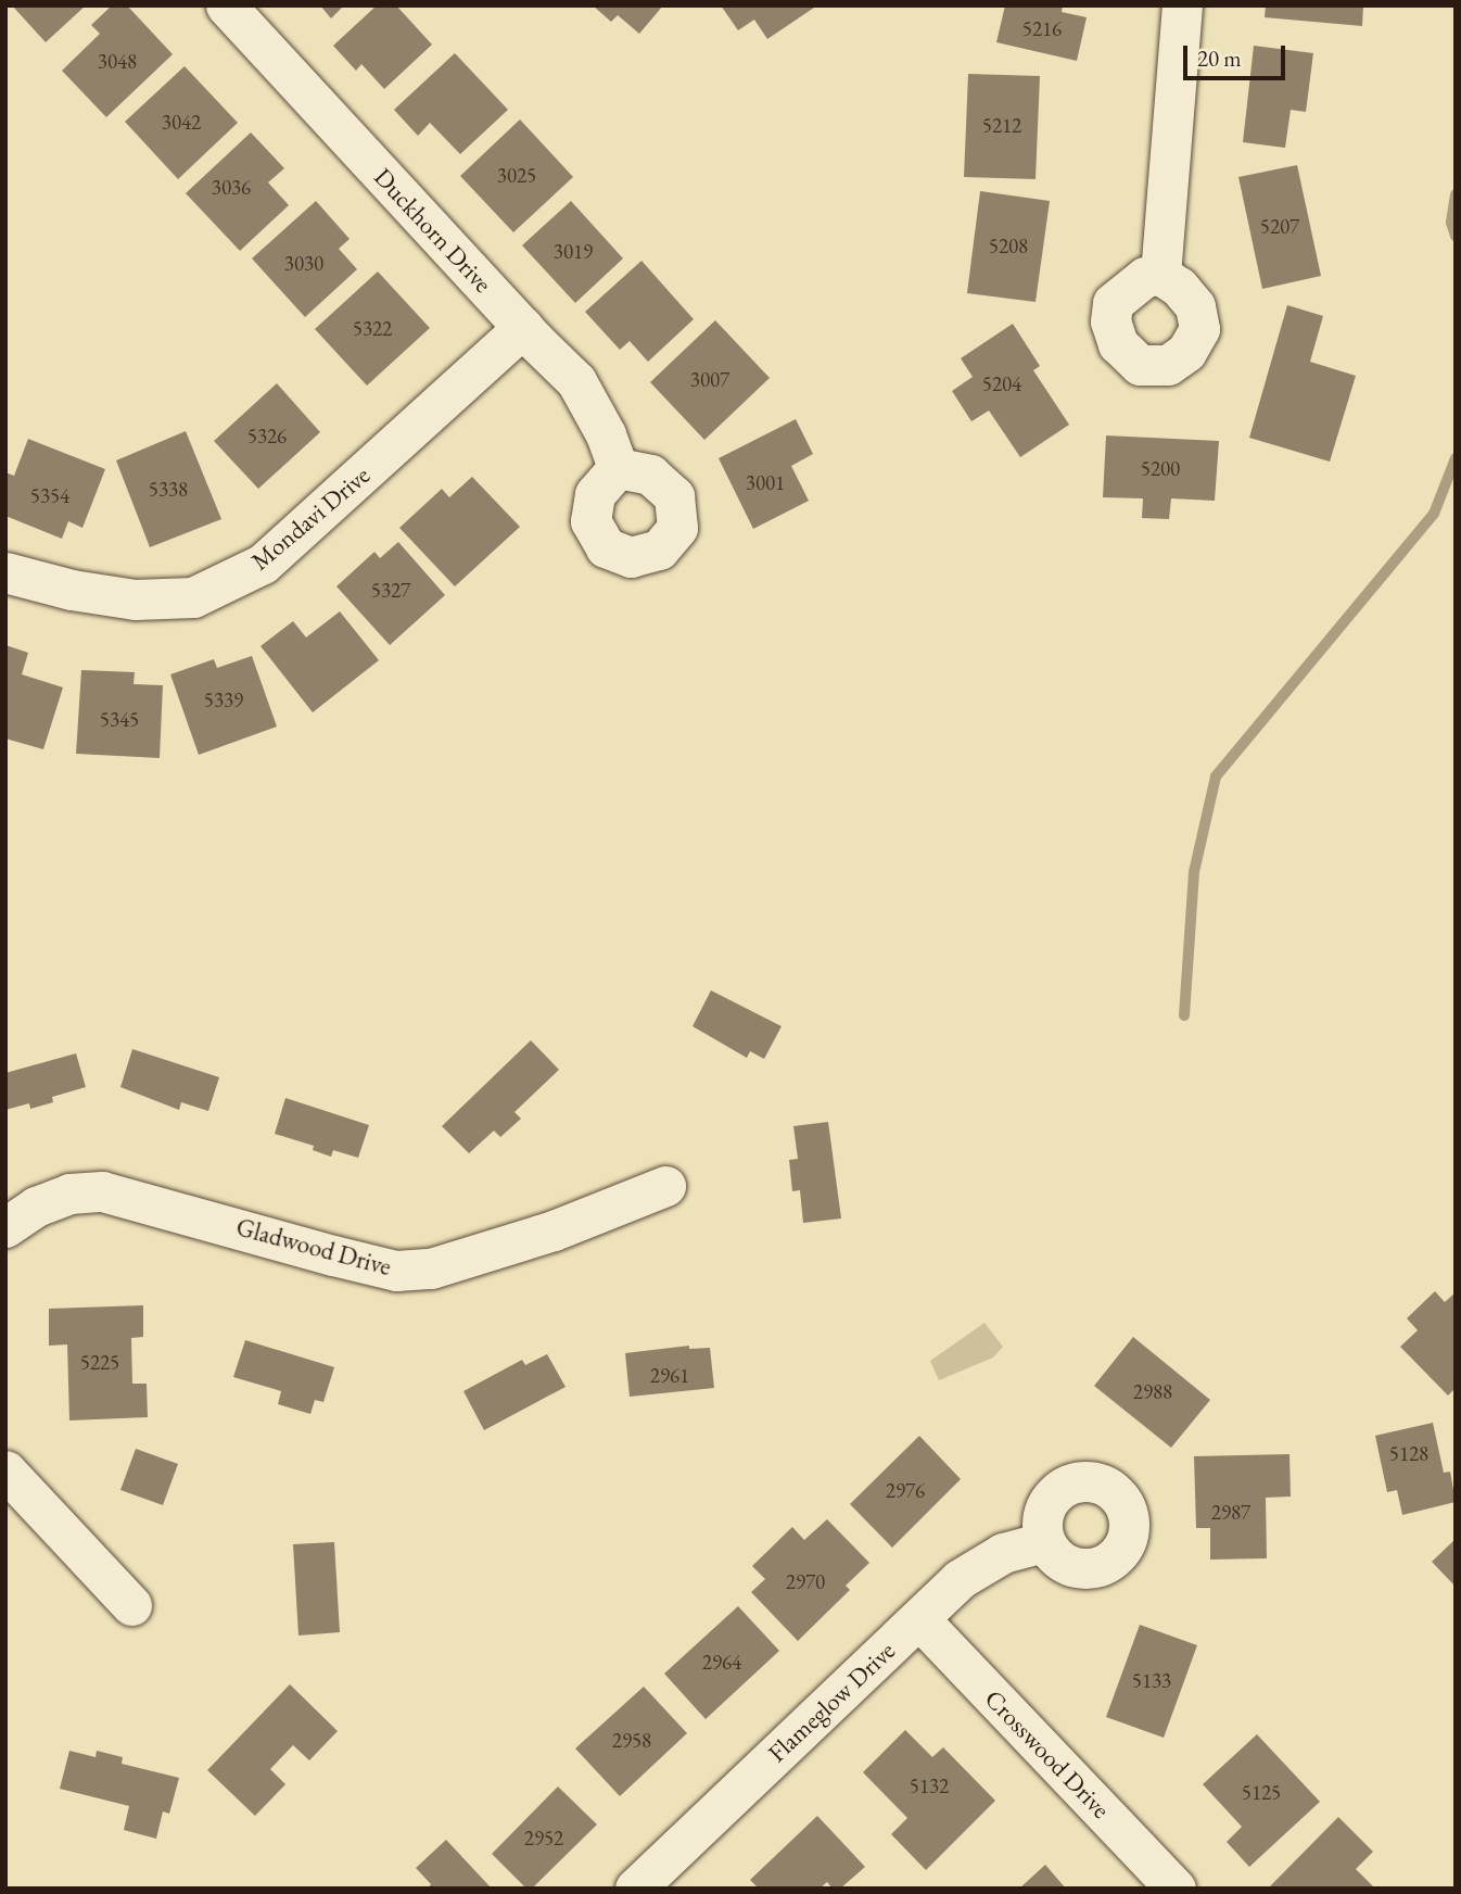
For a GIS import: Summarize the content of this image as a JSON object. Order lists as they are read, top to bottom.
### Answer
{
  "streets": {
    "street": [
      "Duckhorn Drive",
      "Mondavi Drive",
      "Gladwood Drive",
      "Flameglow Drive",
      "Crosswood Drive"
    ]
  },
  "crossings": [
    ["Duckhorn Drive", "Mondavi Drive"],
    ["Flameglow Drive", "Crosswood Drive"]
  ],
  "house_numbers": [
    "5216",
    "3048",
    "3042",
    "5212",
    "3025",
    "3036",
    "5207",
    "5208",
    "3019",
    "3030",
    "5322",
    "3007",
    "5204",
    "5326",
    "5200",
    "3001",
    "5338",
    "5354",
    "5327",
    "5339",
    "5345",
    "5225",
    "2961",
    "2988",
    "5128",
    "2976",
    "2987",
    "2970",
    "2964",
    "5133",
    "2958",
    "5132",
    "5125",
    "2952"
  ],
  "scale_bar": "20 m"
}
